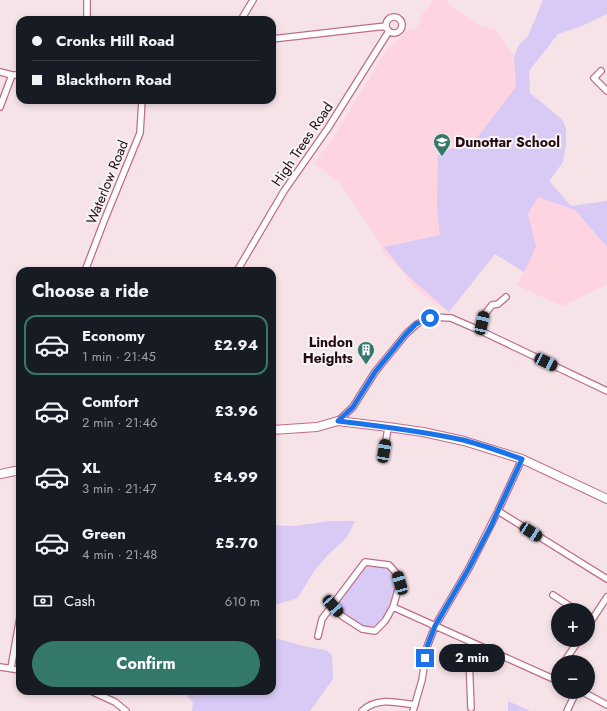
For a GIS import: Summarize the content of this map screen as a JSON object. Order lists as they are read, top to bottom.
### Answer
{
  "streets": {
    "street": ["High Trees Road", "Waterlow Road"]
  },
  "places": {
    "school or university": ["Dunottar School"],
    "building": ["Lindon Heights"]
  },
  "page": {
    "banner": ["Cronks Hill Road", "Blackthorn Road"],
    "heading": "Choose a ride",
    "list": [
      {
        "name": "Economy",
        "note": "1 min · 21:45",
        "value": "£2.94"
      },
      {
        "name": "Comfort",
        "note": "2 min · 21:46",
        "value": "£3.96"
      },
      {
        "name": "XL",
        "note": "3 min · 21:47",
        "value": "£4.99"
      },
      {
        "name": "Green",
        "note": "4 min · 21:48",
        "value": "£5.70"
      }
    ],
    "pay": ["Cash", "610 m"],
    "map_buttons": ["+", "−"],
    "buttons": "Confirm",
    "bubble": "2 min"
  }
}
